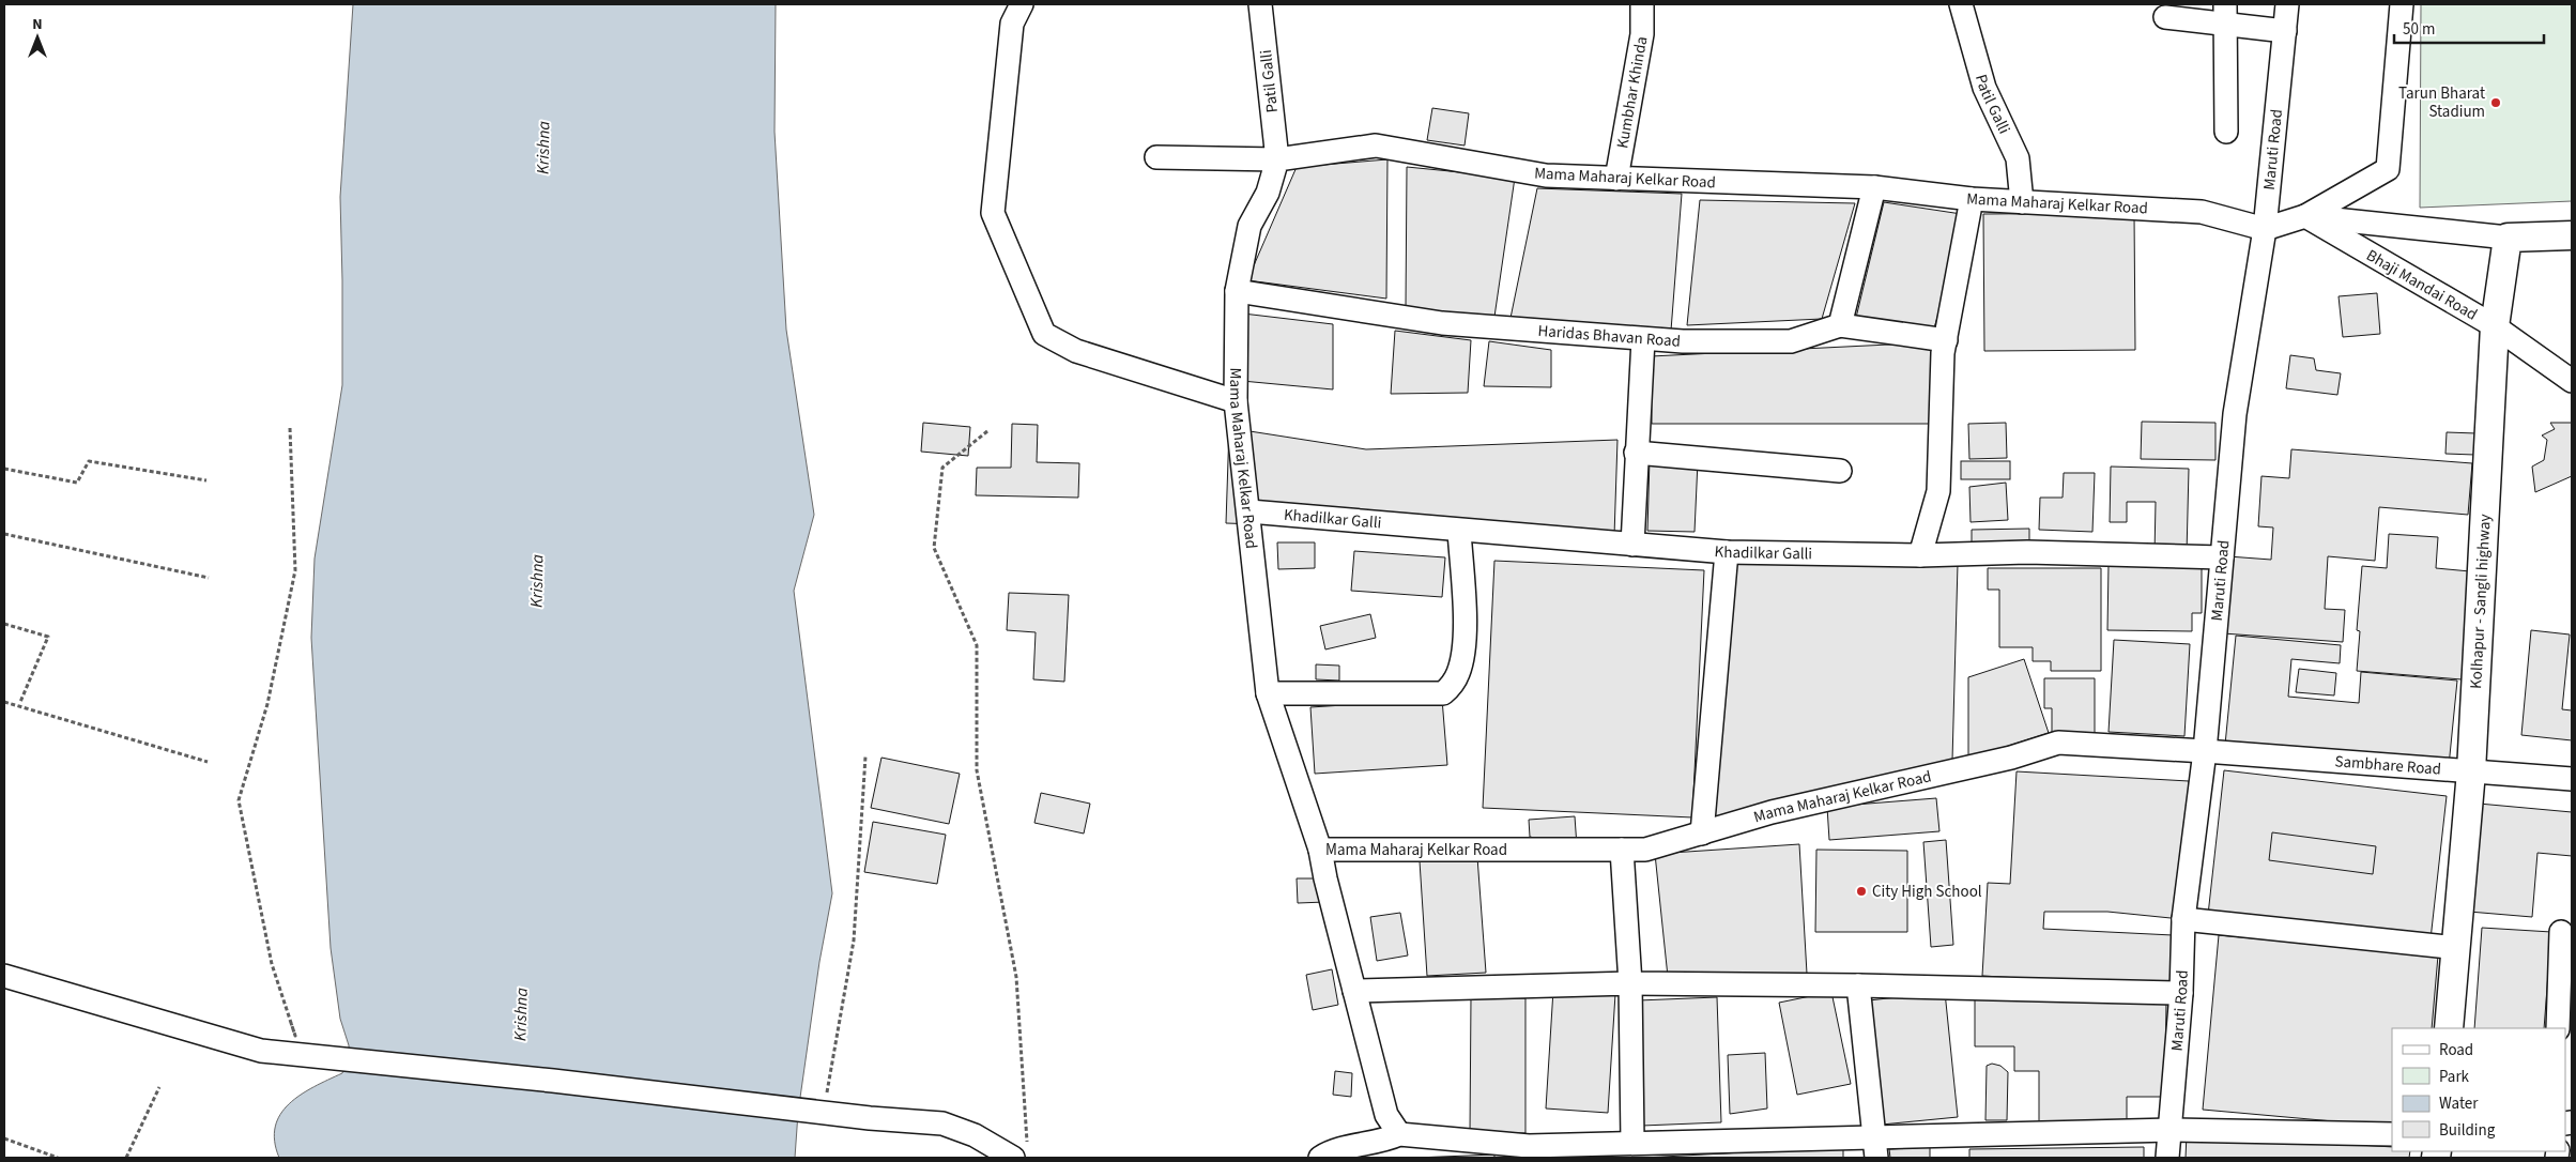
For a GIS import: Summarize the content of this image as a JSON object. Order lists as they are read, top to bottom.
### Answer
{
  "streets": {
    "main road": ["Kolhapur - Sangli highway"],
    "street": [
      "Patil Galli",
      "Kumbhar Khinda",
      "Maruti Road",
      "Mama Maharaj Kelkar Road",
      "Bhaji Mandai Road",
      "Haridas Bhavan Road",
      "Khadilkar Galli",
      "Sambhare Road"
    ]
  },
  "crossings": [
    ["Patil Galli", "Mama Maharaj Kelkar Road"],
    ["Kumbhar Khinda", "Mama Maharaj Kelkar Road"],
    ["Maruti Road", "Mama Maharaj Kelkar Road"],
    ["Maruti Road", "Khadilkar Galli"],
    ["Maruti Road", "Sambhare Road"],
    ["Mama Maharaj Kelkar Road", "Haridas Bhavan Road"],
    ["Mama Maharaj Kelkar Road", "Khadilkar Galli"],
    ["Mama Maharaj Kelkar Road", "Sambhare Road"],
    ["Bhaji Mandai Road", "Kolhapur - Sangli highway"],
    ["Kolhapur - Sangli highway", "Sambhare Road"]
  ],
  "water": ["Krishna"],
  "places": ["Tarun Bharat Stadium", "City High School"],
  "legend": [
    "Road",
    "Park",
    "Water",
    "Building"
  ],
  "scale_bar": "50 m",
  "north": "top"
}
